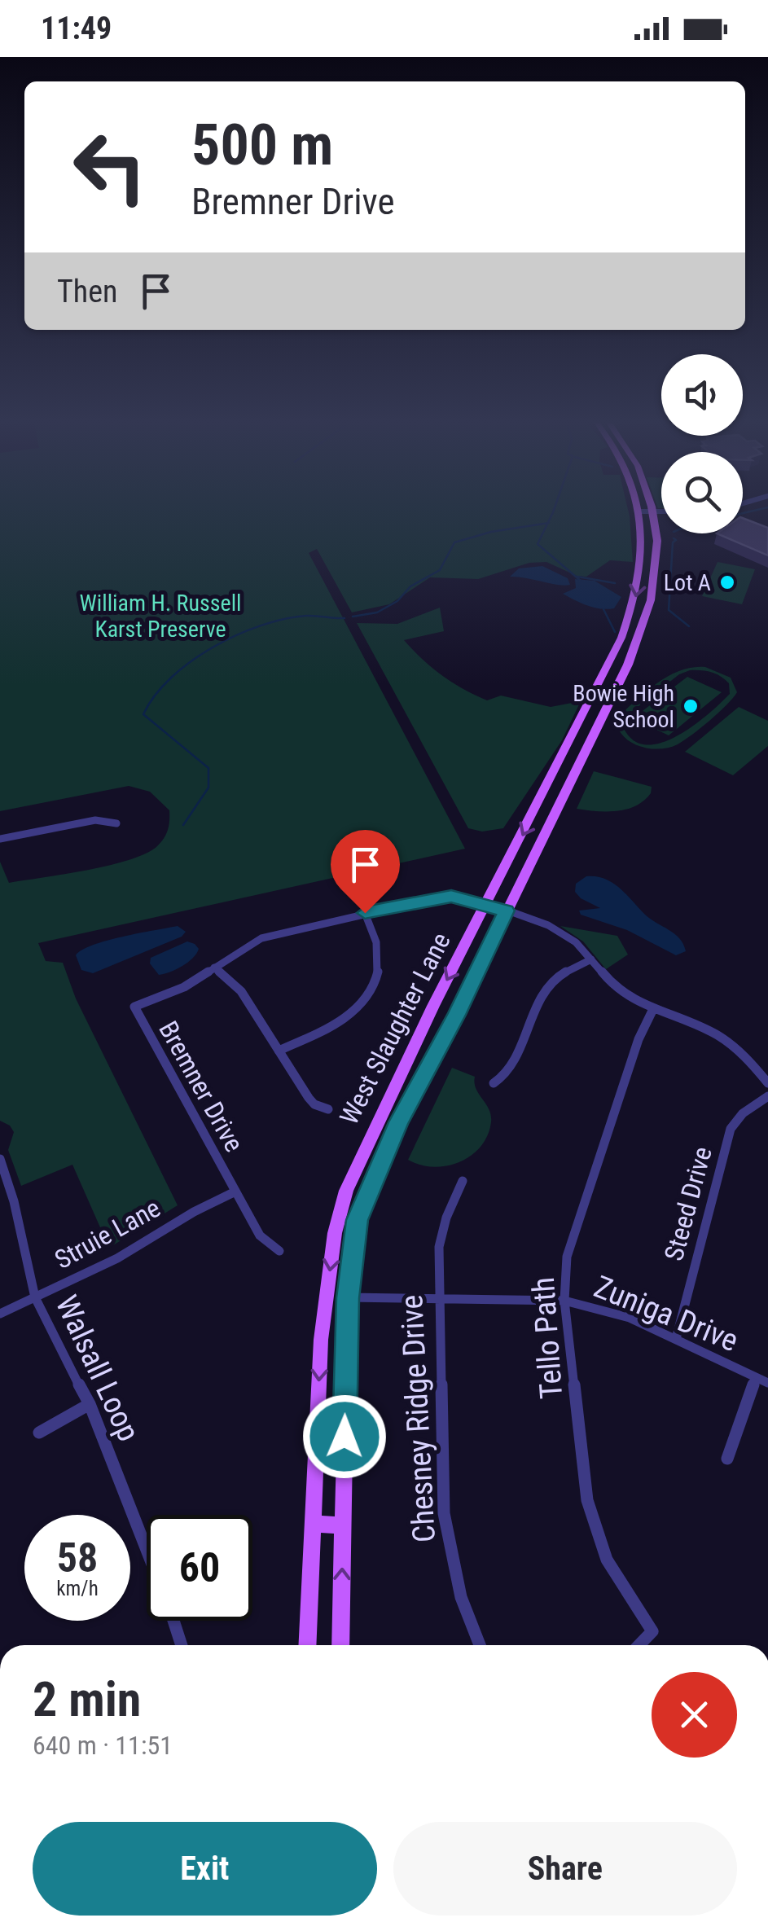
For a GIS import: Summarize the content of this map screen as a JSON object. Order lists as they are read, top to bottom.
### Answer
{
  "streets": {
    "main road": ["West Slaughter Lane"],
    "street": [
      "Bremner Drive",
      "Steed Drive",
      "Struie Lane",
      "Zuniga Drive",
      "Tello Path",
      "Walsall Loop",
      "Chesney Ridge Drive"
    ]
  },
  "crossings": [
    ["West Slaughter Lane", "Bremner Drive"],
    ["West Slaughter Lane", "Zuniga Drive"],
    ["Bremner Drive", "Struie Lane"],
    ["Bremner Drive", "Tello Path"],
    ["Steed Drive", "Zuniga Drive"],
    ["Struie Lane", "Walsall Loop"],
    ["Zuniga Drive", "Tello Path"],
    ["Zuniga Drive", "Chesney Ridge Drive"]
  ],
  "parks": ["William H. Russell Karst Preserve"],
  "places": ["Lot A", "Bowie High School"],
  "page": {
    "status": "11:49",
    "turn": ["500 m", "Bremner Drive"],
    "then": "Then",
    "speed": "58 km/h",
    "limit": "60",
    "heading": ["2 min", "640 m · 11:51"],
    "buttons": ["Exit", "Share"]
  }
}
